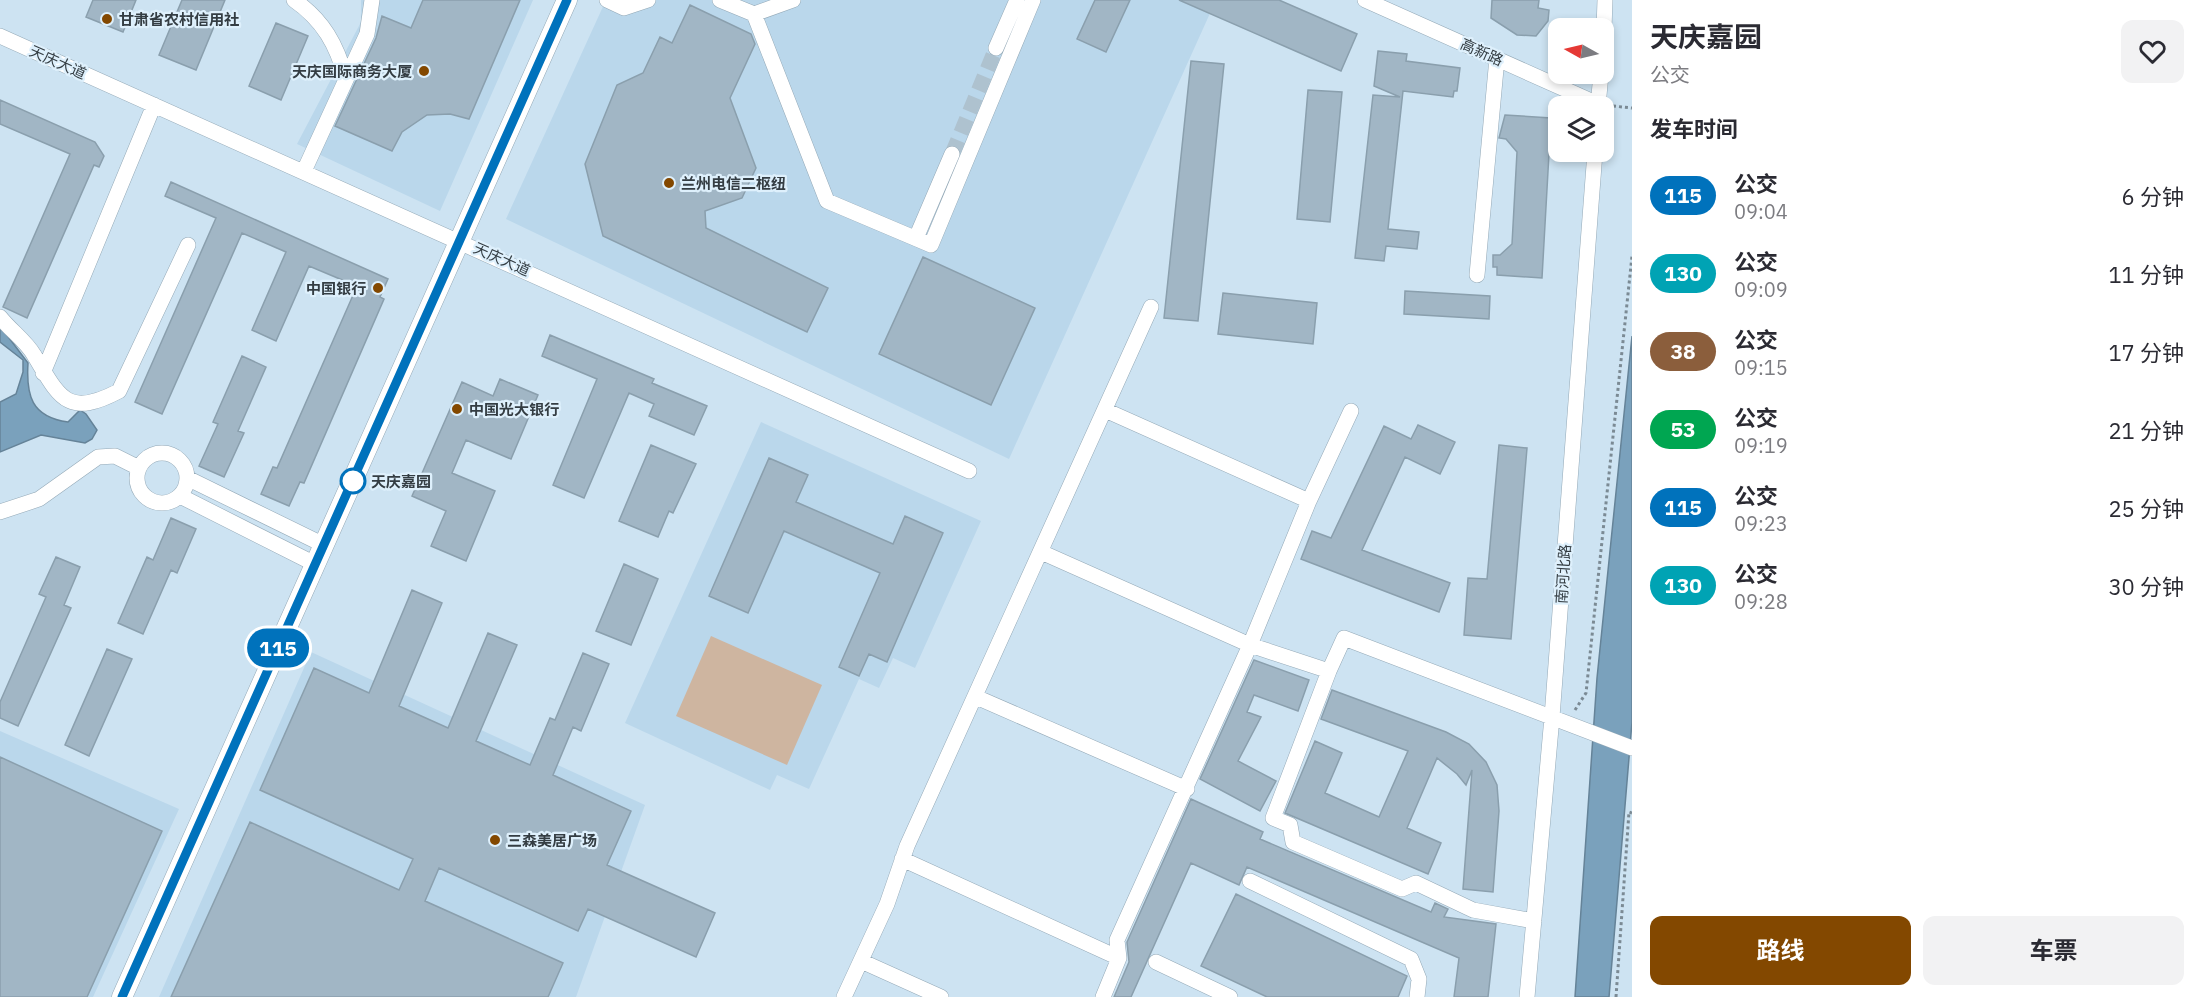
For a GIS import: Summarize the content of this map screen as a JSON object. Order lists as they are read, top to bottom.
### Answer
{
  "streets": {
    "street": ["高新路", "天庆大道", "南河北路"]
  },
  "places": [
    "甘肃省农村信用社",
    "天庆国际商务大厦",
    "兰州电信二枢纽",
    "中国银行",
    "中国光大银行",
    "天庆嘉园",
    "三森美居广场"
  ],
  "lines": ["bus line 115"],
  "north": "left",
  "page": {
    "on_map": "115",
    "heading": [
      ["天庆嘉园", "公交"],
      "发车时间"
    ],
    "list": [
      {
        "mark": "115",
        "name": "公交",
        "note": "09:04",
        "value": "6 分钟"
      },
      {
        "mark": "130",
        "name": "公交",
        "note": "09:09",
        "value": "11 分钟"
      },
      {
        "mark": "38",
        "name": "公交",
        "note": "09:15",
        "value": "17 分钟"
      },
      {
        "mark": "53",
        "name": "公交",
        "note": "09:19",
        "value": "21 分钟"
      },
      {
        "mark": "115",
        "name": "公交",
        "note": "09:23",
        "value": "25 分钟"
      },
      {
        "mark": "130",
        "name": "公交",
        "note": "09:28",
        "value": "30 分钟"
      }
    ],
    "buttons": ["路线", "车票"]
  }
}
